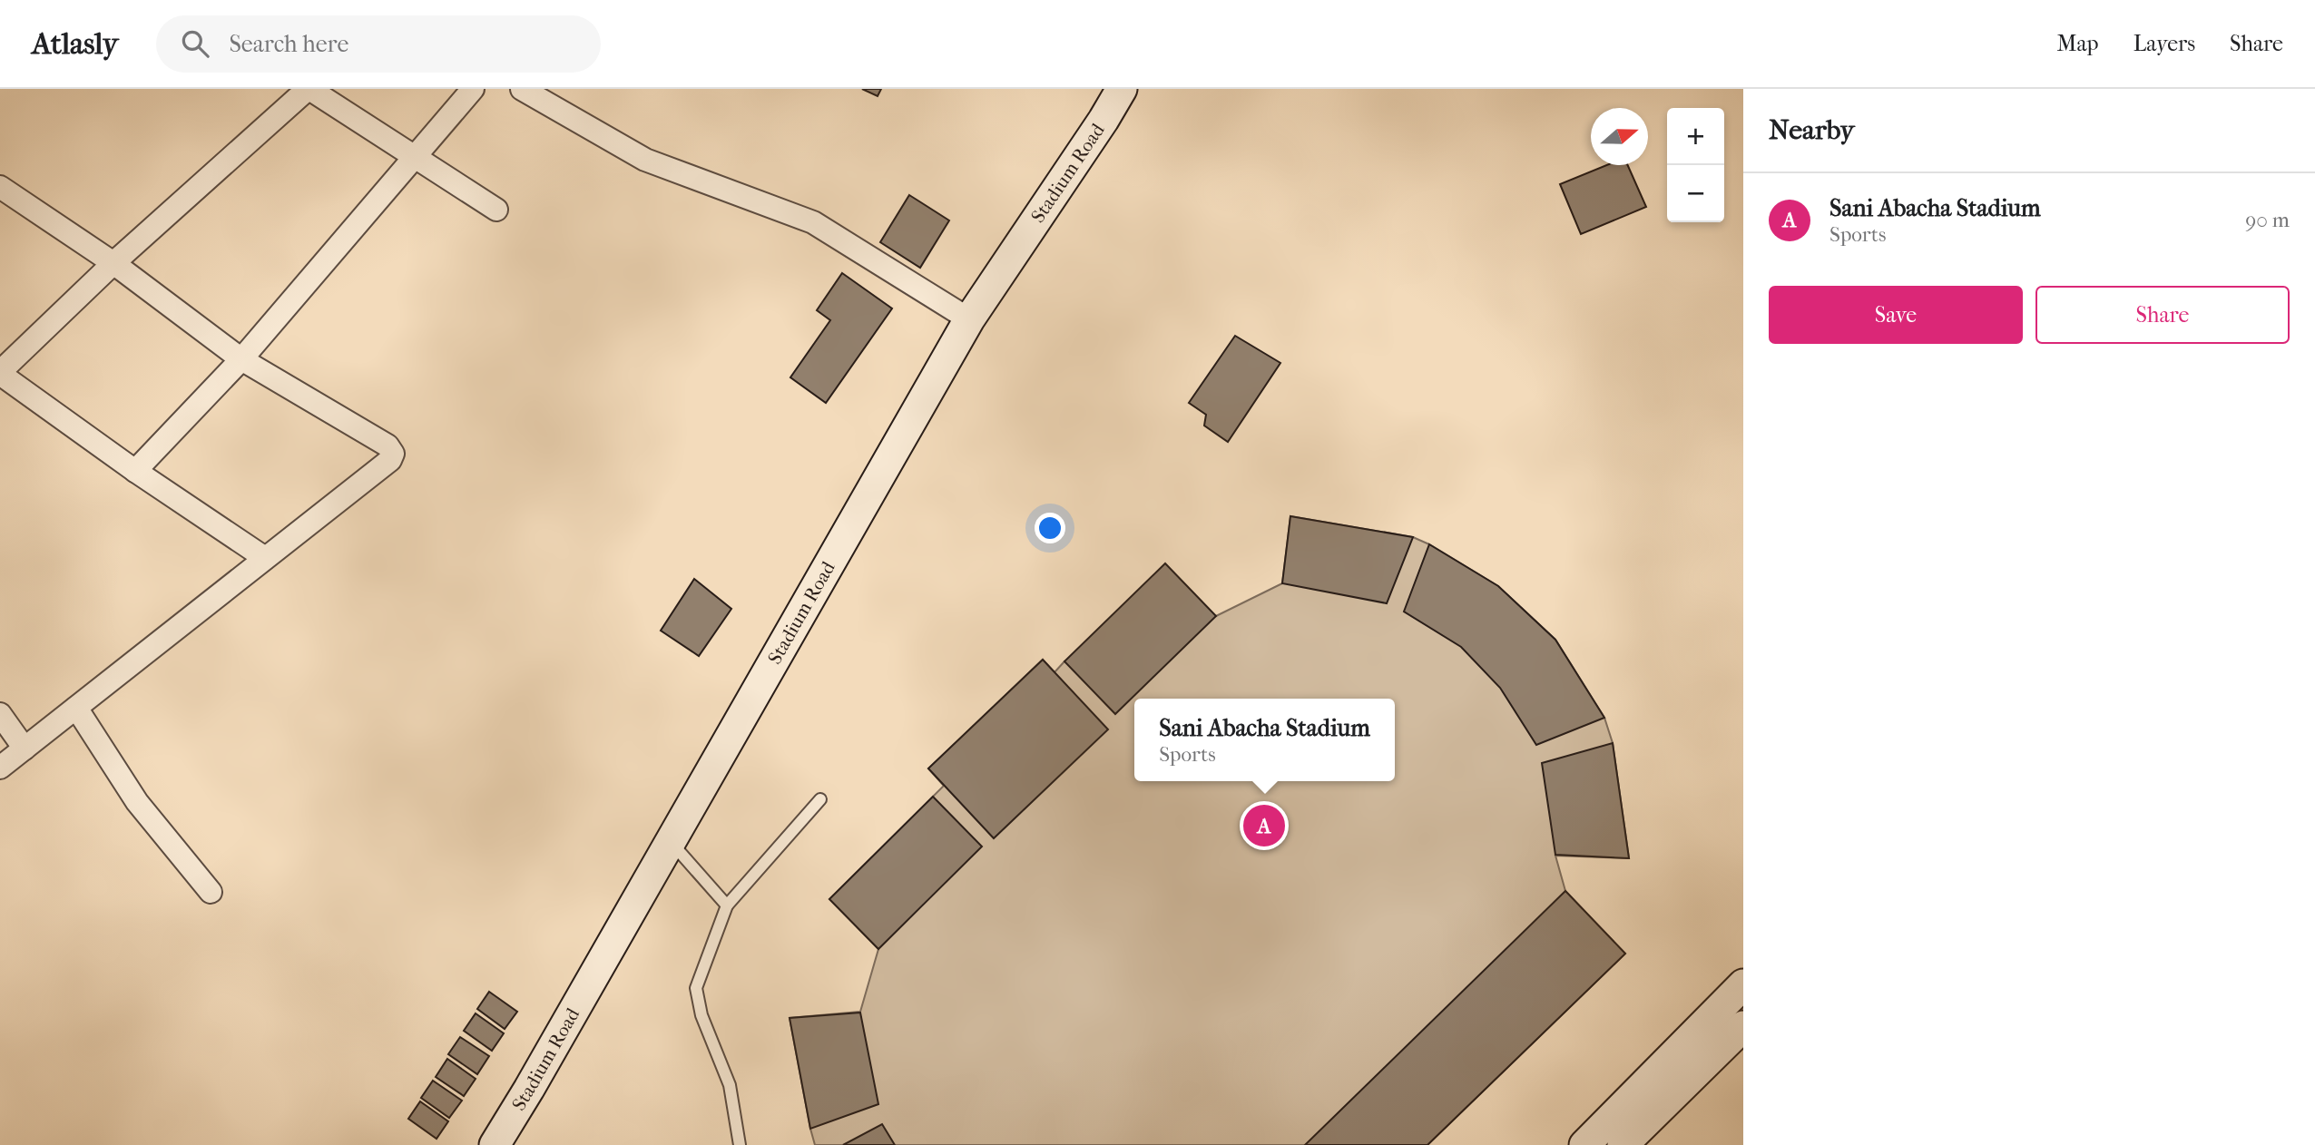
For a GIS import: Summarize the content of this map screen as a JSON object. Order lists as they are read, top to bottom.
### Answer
{
  "streets": {
    "street": ["Stadium Road"]
  },
  "north": "right",
  "page": {
    "header": "Atlasly",
    "search": "Search here",
    "nav": ["Map", "Layers", "Share"],
    "heading": "Nearby",
    "map_buttons": ["+", "−"],
    "list": [
      {
        "mark": "A",
        "name": "Sani Abacha Stadium",
        "note": "Sports",
        "value": "90 m"
      }
    ],
    "buttons": ["Save", "Share"],
    "popup": ["Sani Abacha Stadium", "Sports"],
    "pins": "A"
  }
}
